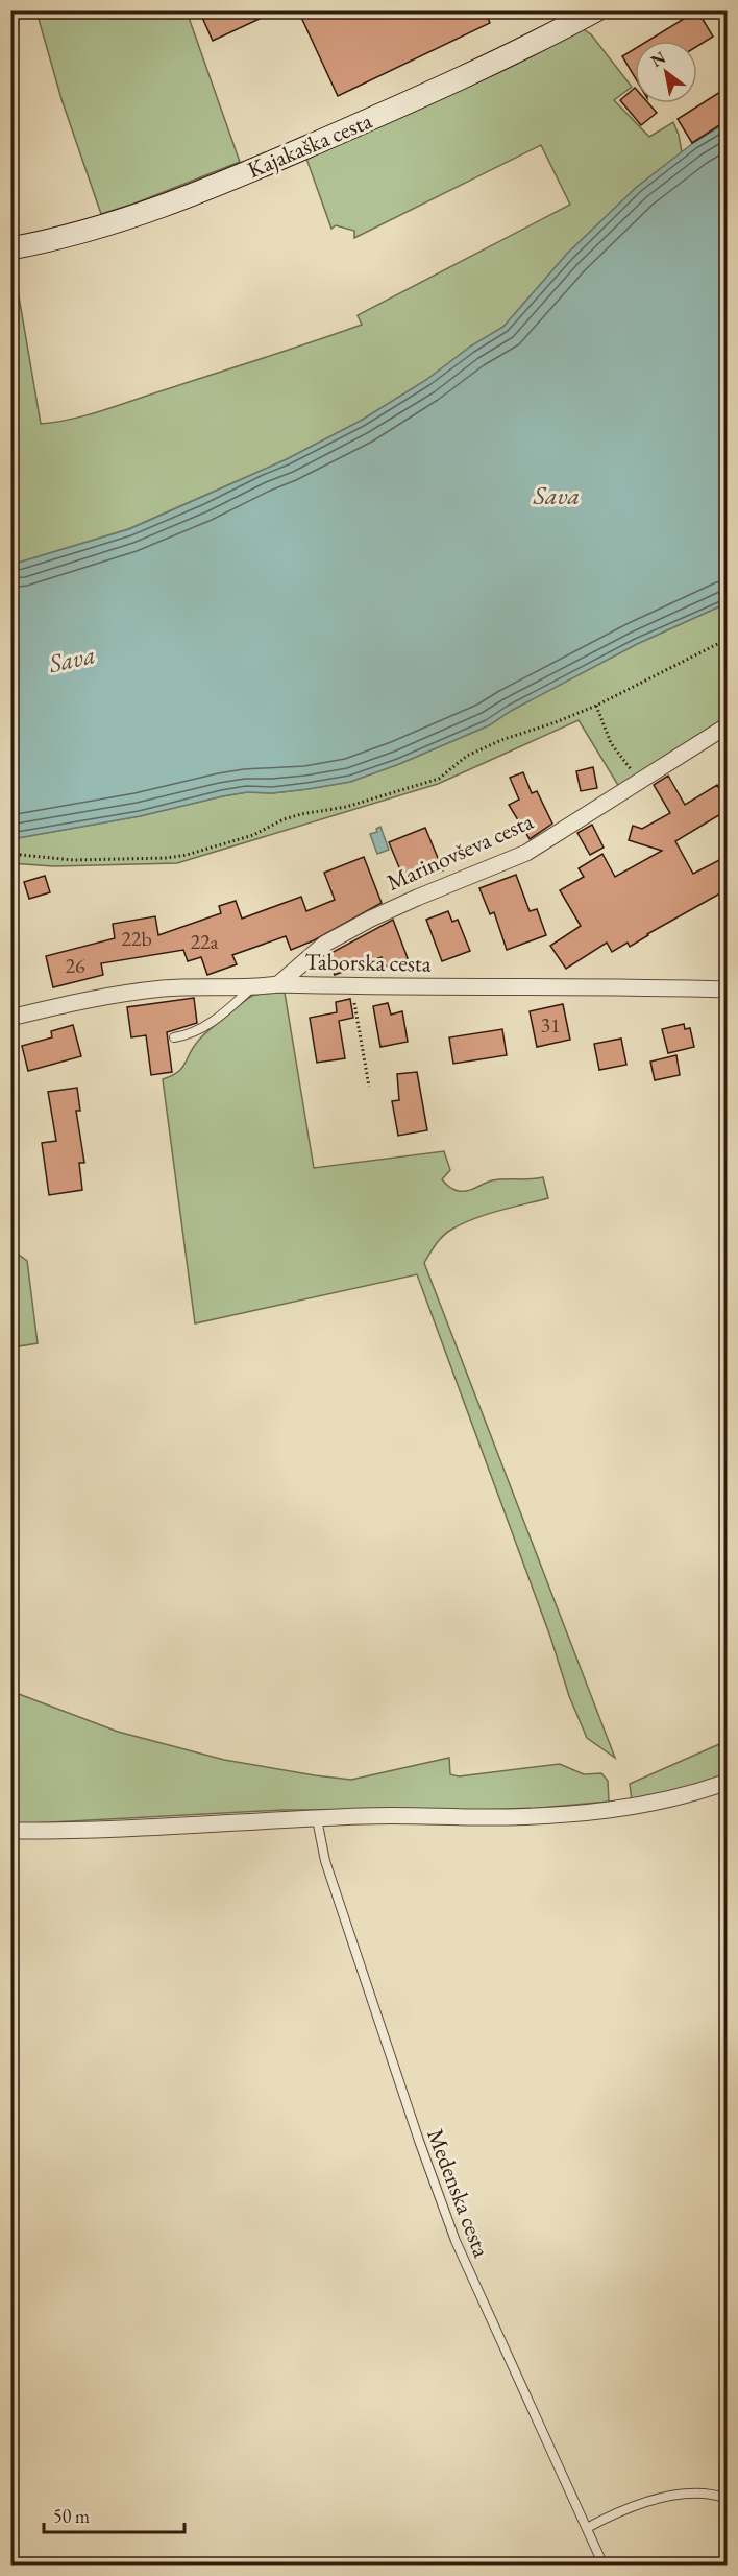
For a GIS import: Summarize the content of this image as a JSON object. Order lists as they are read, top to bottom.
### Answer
{
  "streets": {
    "street": ["Kajakaška cesta", "Marinovševa cesta", "Taborska cesta"],
    "lane": ["Medenska cesta"]
  },
  "crossings": [
    ["Marinovševa cesta", "Taborska cesta"]
  ],
  "water": ["Sava"],
  "house_numbers": [
    "22b",
    "22a",
    "26",
    "31"
  ],
  "scale_bar": "50 m",
  "north": "top left"
}
